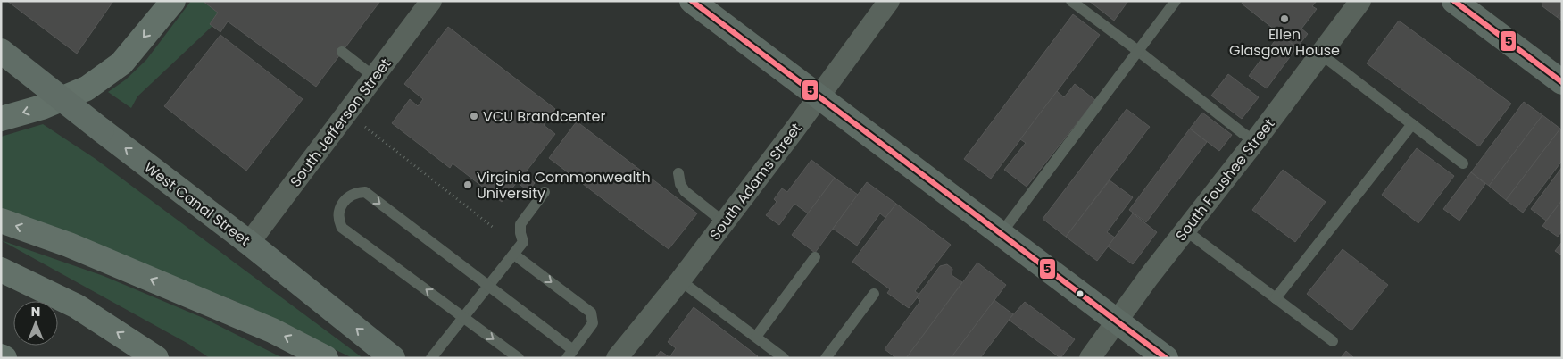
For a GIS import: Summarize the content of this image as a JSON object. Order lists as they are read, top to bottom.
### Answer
{
  "streets": {
    "main road": ["West Canal Street"],
    "street": ["South Jefferson Street", "South Foushee Street", "South Adams Street"]
  },
  "crossings": [
    ["South Jefferson Street", "West Canal Street"]
  ],
  "one_way": ["West Canal Street"],
  "places": ["Ellen Glasgow House", "VCU Brandcenter", "Virginia Commonwealth University"],
  "lines": ["transit line 5"],
  "north": "top"
}
